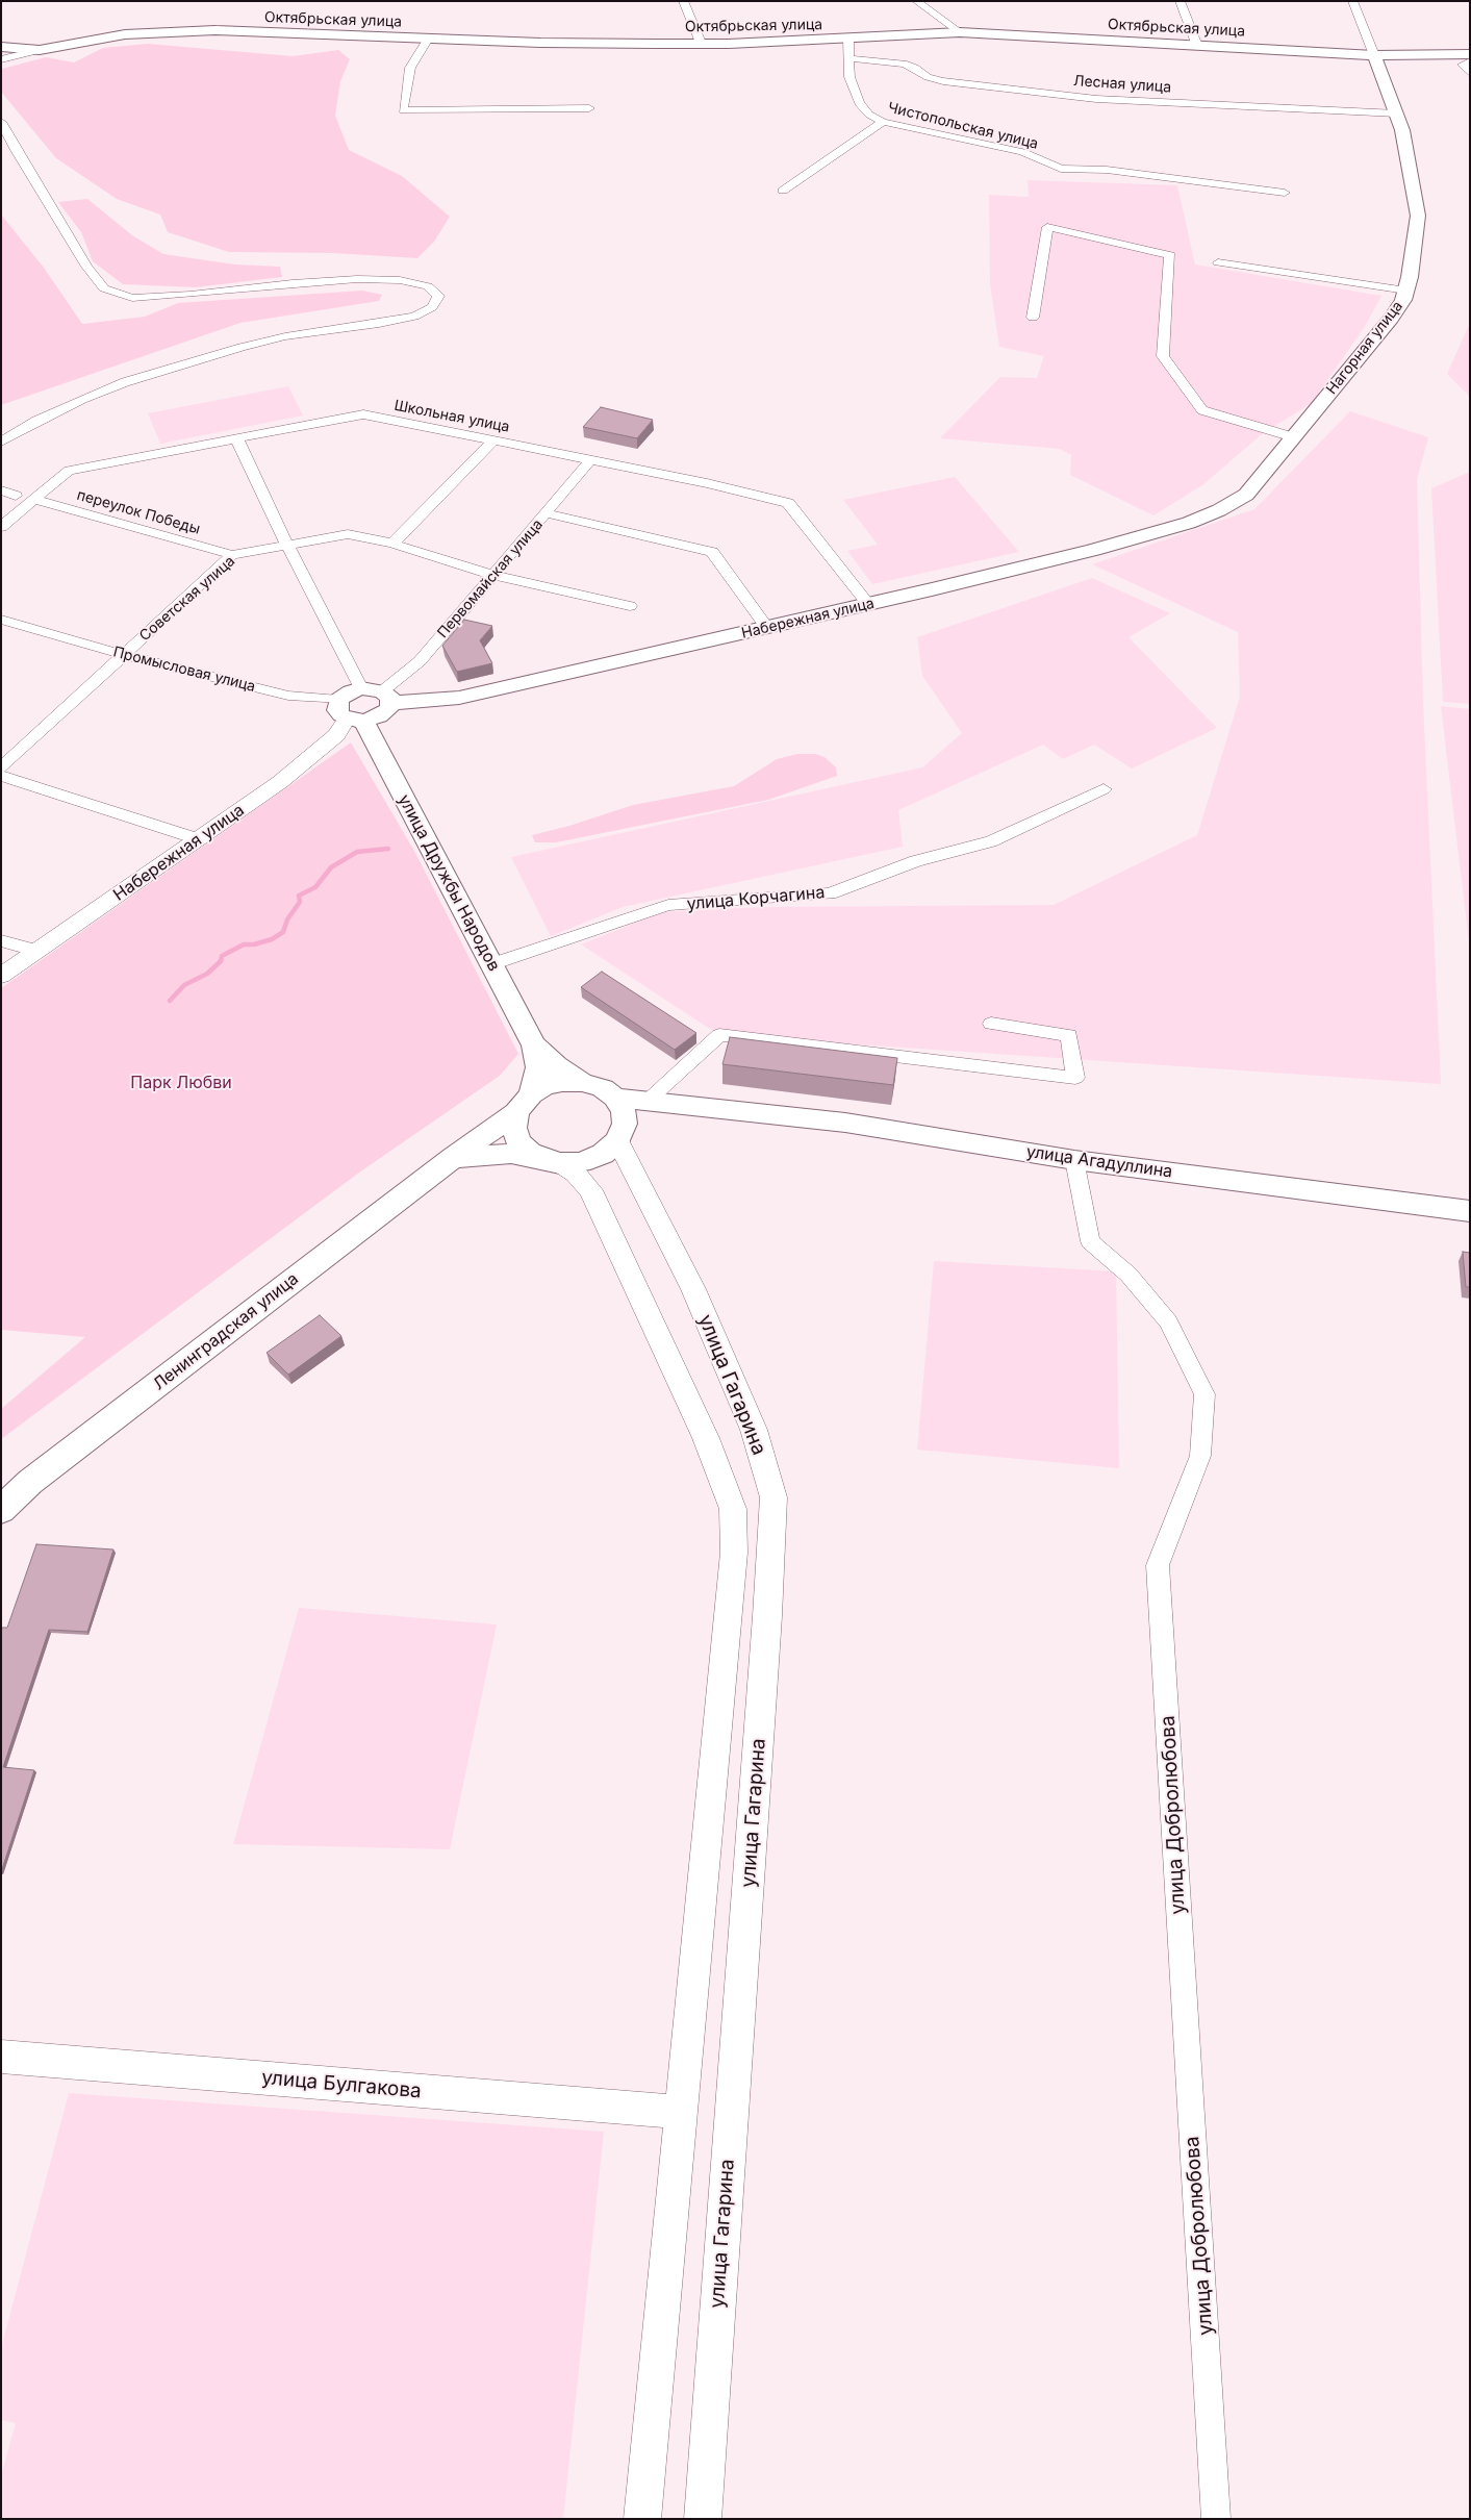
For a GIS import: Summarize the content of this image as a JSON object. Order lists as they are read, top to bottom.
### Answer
{
  "streets": {
    "main road": [
      "Октябрьская улица",
      "Нагорная улица",
      "Набережная улица",
      "улица Дружбы Народов",
      "улица Агадуллина",
      "Ленинградская улица"
    ],
    "street": [
      "Лесная улица",
      "Чистопольская улица",
      "Школьная улица",
      "переулок Победы",
      "Первомайская улица",
      "Советская улица",
      "Промысловая улица",
      "улица Корчагина",
      "улица Гагарина",
      "улица Добролюбова",
      "улица Булгакова"
    ]
  },
  "crossings": [
    ["Октябрьская улица", "Чистопольская улица"],
    ["Октябрьская улица", "Нагорная улица"],
    ["Лесная улица", "Чистопольская улица"],
    ["Лесная улица", "Нагорная улица"],
    ["Нагорная улица", "Набережная улица"],
    ["Школьная улица", "переулок Победы"],
    ["Школьная улица", "Первомайская улица"],
    ["Школьная улица", "Набережная улица"],
    ["переулок Победы", "Советская улица"],
    ["Первомайская улица", "Советская улица"],
    ["Первомайская улица", "Набережная улица"],
    ["Советская улица", "Промысловая улица"],
    ["Набережная улица", "Промысловая улица"],
    ["Набережная улица", "улица Дружбы Народов"],
    ["Промысловая улица", "улица Дружбы Народов"],
    ["улица Дружбы Народов", "улица Корчагина"],
    ["улица Агадуллина", "улица Добролюбова"]
  ],
  "parks": ["Парк Любви"]
}
